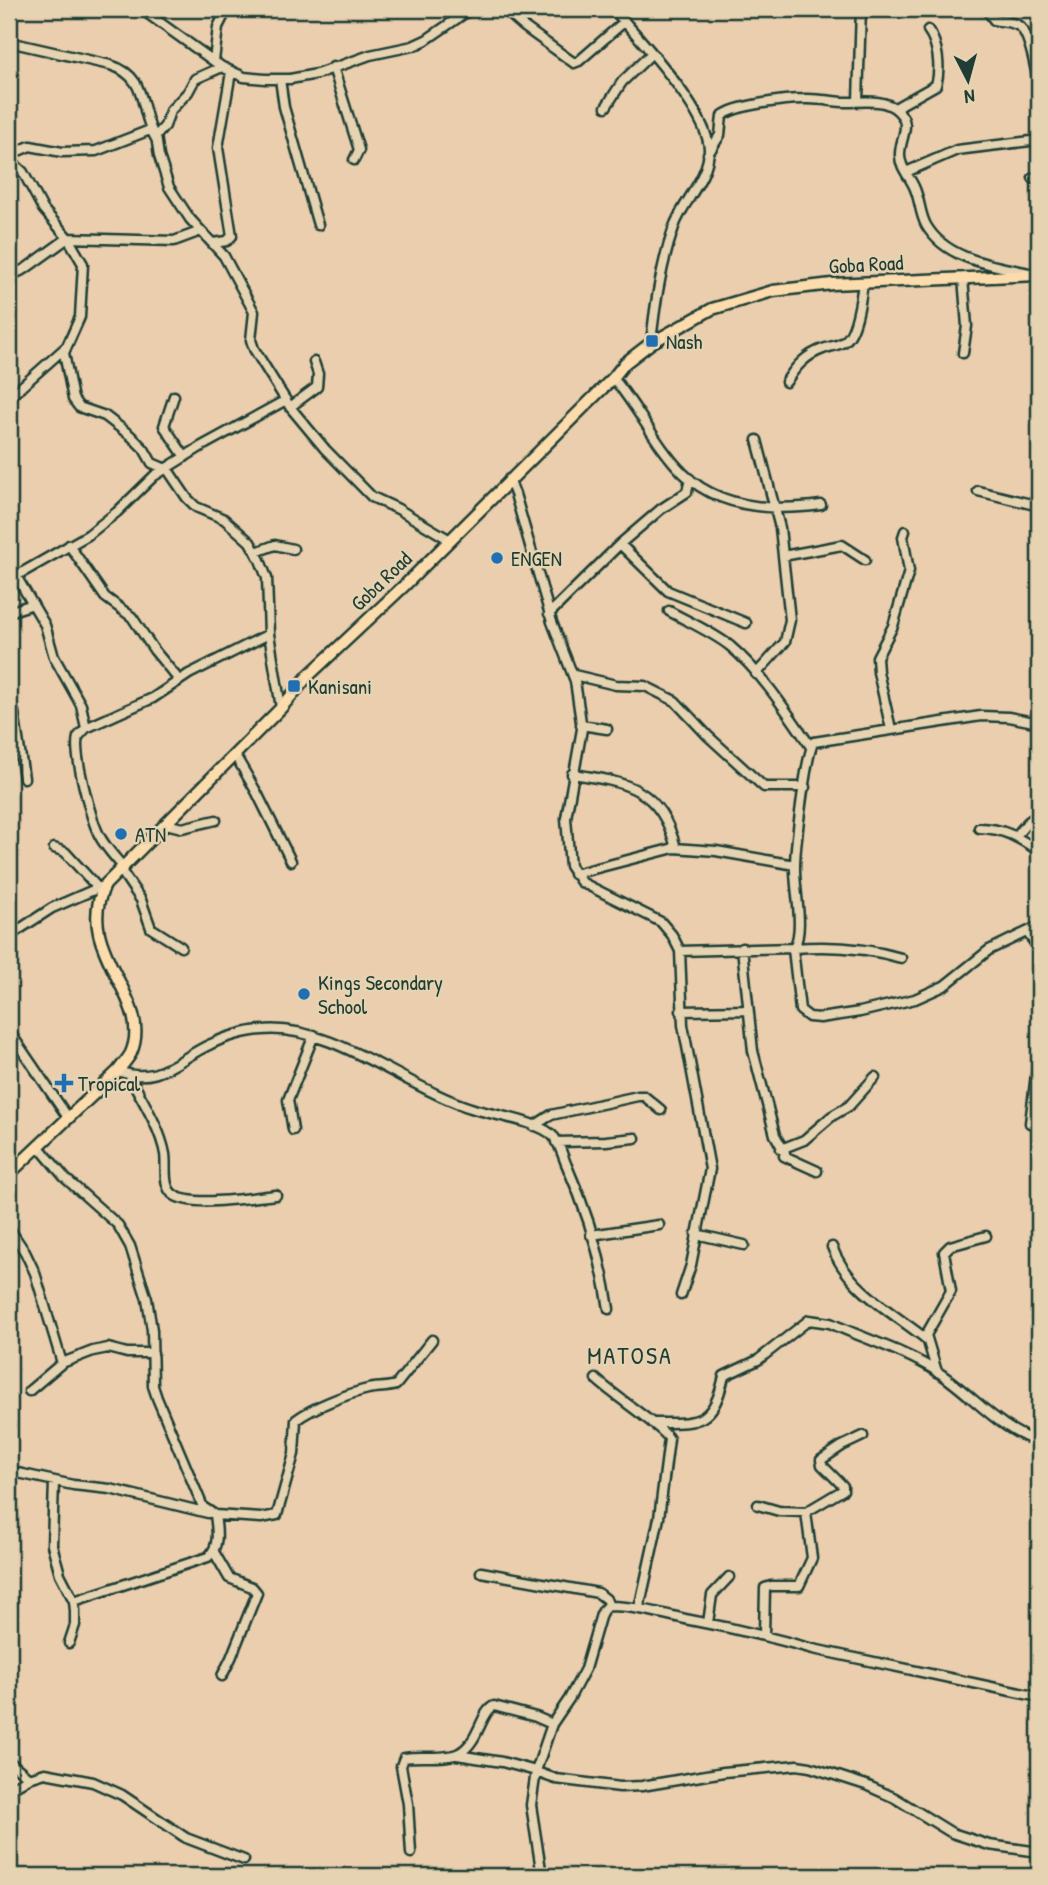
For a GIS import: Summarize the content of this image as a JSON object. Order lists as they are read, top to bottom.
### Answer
{
  "streets": {
    "main road": ["Goba Road"]
  },
  "districts": ["MATOSA"],
  "places": {
    "transit": ["Nash", "Kanisani"],
    "other": ["ENGEN", "ATN", "Kings Secondary School"],
    "health": ["Tropical"]
  },
  "north": "bottom"
}
